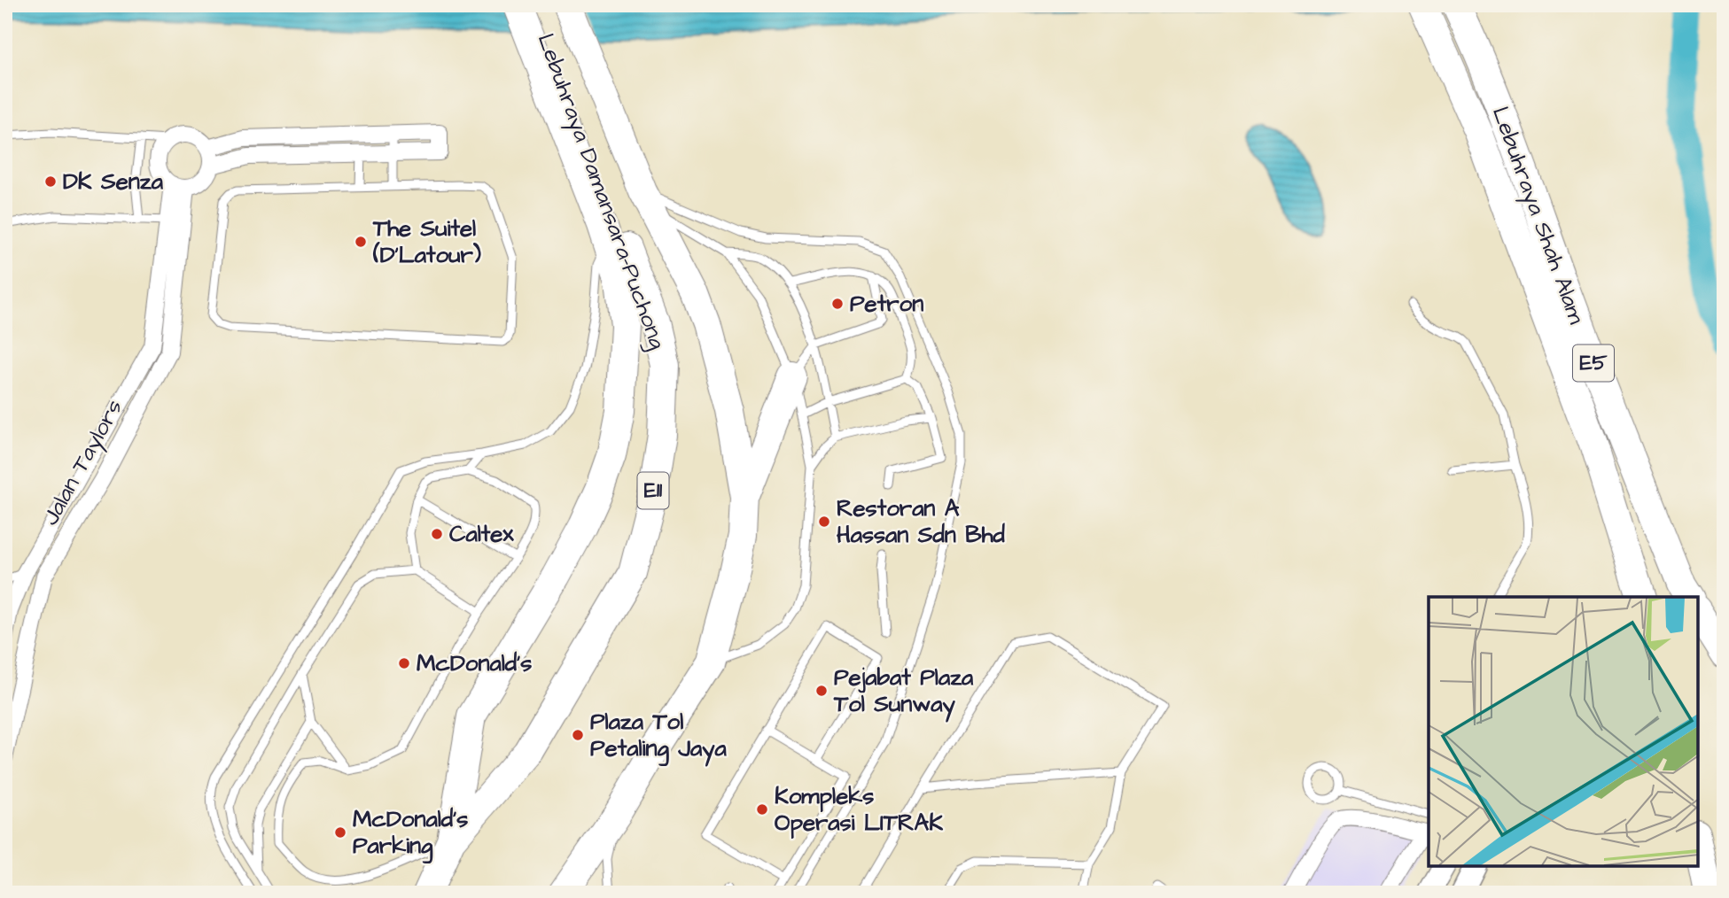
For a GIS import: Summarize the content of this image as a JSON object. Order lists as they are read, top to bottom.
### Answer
{
  "streets": {
    "highway": [
      "Lebuhraya Damansara–Puchong",
      "Lebuhraya Shah Alam",
      "E5",
      "E11"
    ],
    "street": ["Jalan Taylors"]
  },
  "places": [
    "DK Senza",
    "The Suitel (D'Latour)",
    "Petron",
    "Restoran A Hassan Sdn Bhd",
    "Caltex",
    "McDonald's",
    "Pejabat Plaza Tol Sunway",
    "Plaza Tol Petaling Jaya",
    "Kompleks Operasi LITRAK",
    "McDonald's Parking"
  ]
}
